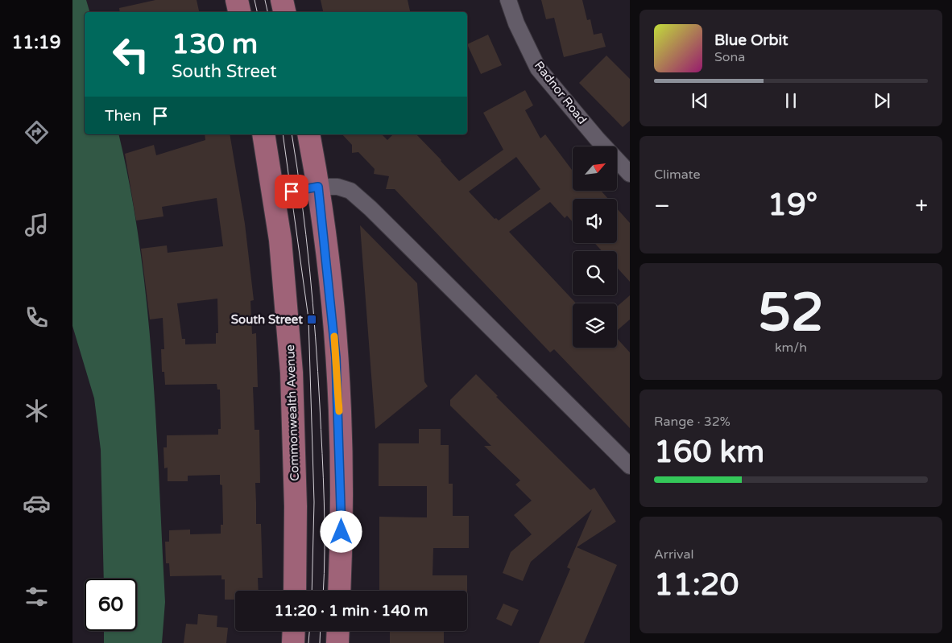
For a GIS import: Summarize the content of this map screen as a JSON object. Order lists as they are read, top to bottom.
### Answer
{
  "streets": {
    "main road": ["Commonwealth Avenue"],
    "street": ["Radnor Road"]
  },
  "places": {
    "transit": ["South Street"]
  },
  "north": "top right",
  "page": {
    "tabs": "11:19",
    "turn": ["130 m", "South Street"],
    "song": ["Blue Orbit", "Sona"],
    "then": "Then",
    "tile": [
      "Climate",
      ["52", "km/h"],
      ["Range · 32%", "160 km"],
      ["Arrival", "11:20"]
    ],
    "heat": ["−", "19°", "+"],
    "limit": "60",
    "trip": "11:20 · 1 min · 140 m"
  }
}
